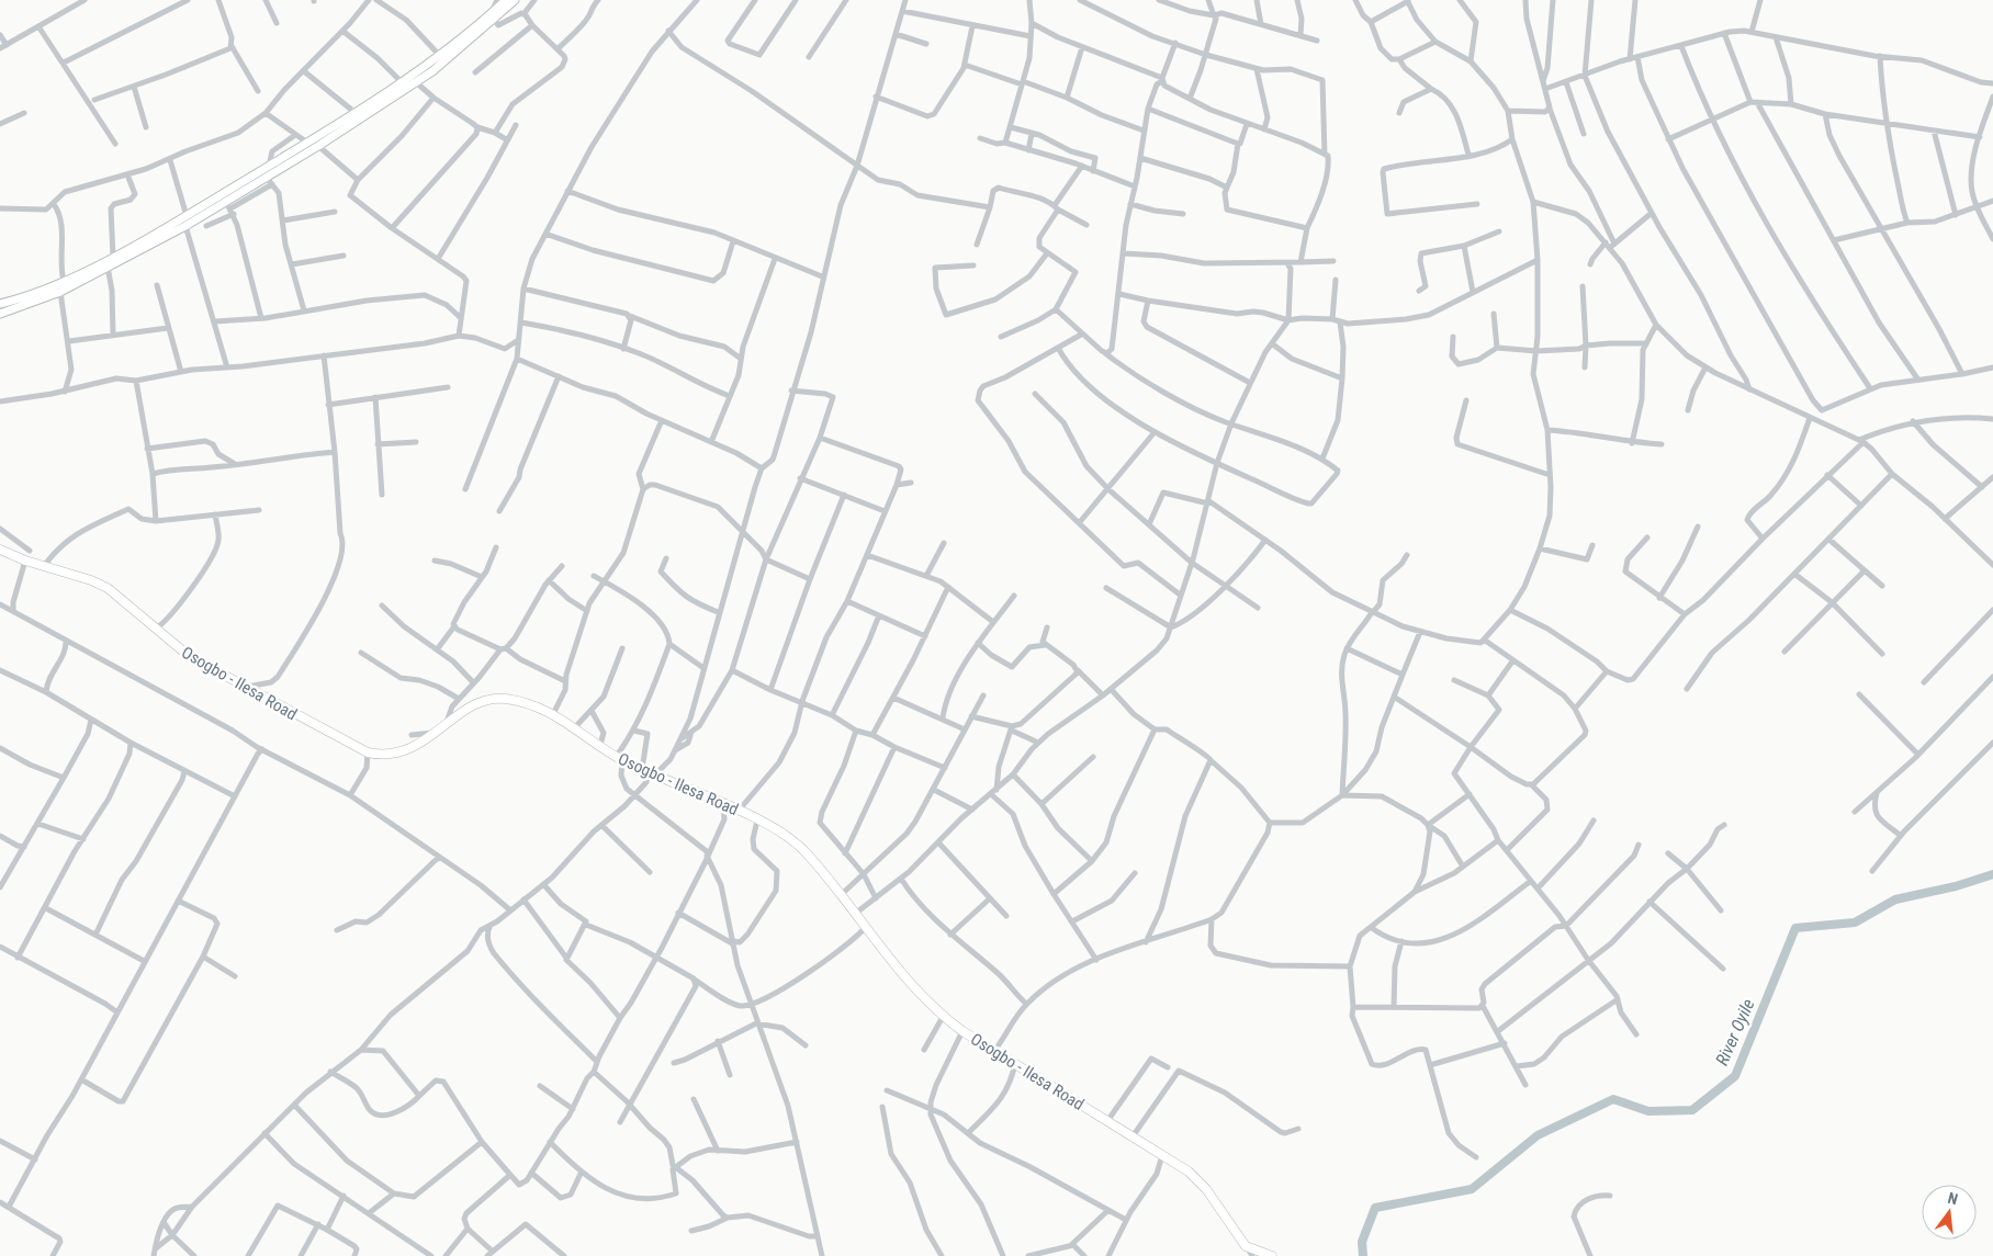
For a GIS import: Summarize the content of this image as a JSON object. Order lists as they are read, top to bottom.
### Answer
{
  "streets": {
    "main road": ["Osogbo - Ilesa Road"]
  },
  "water": ["River Oyile"],
  "north": "top"
}
